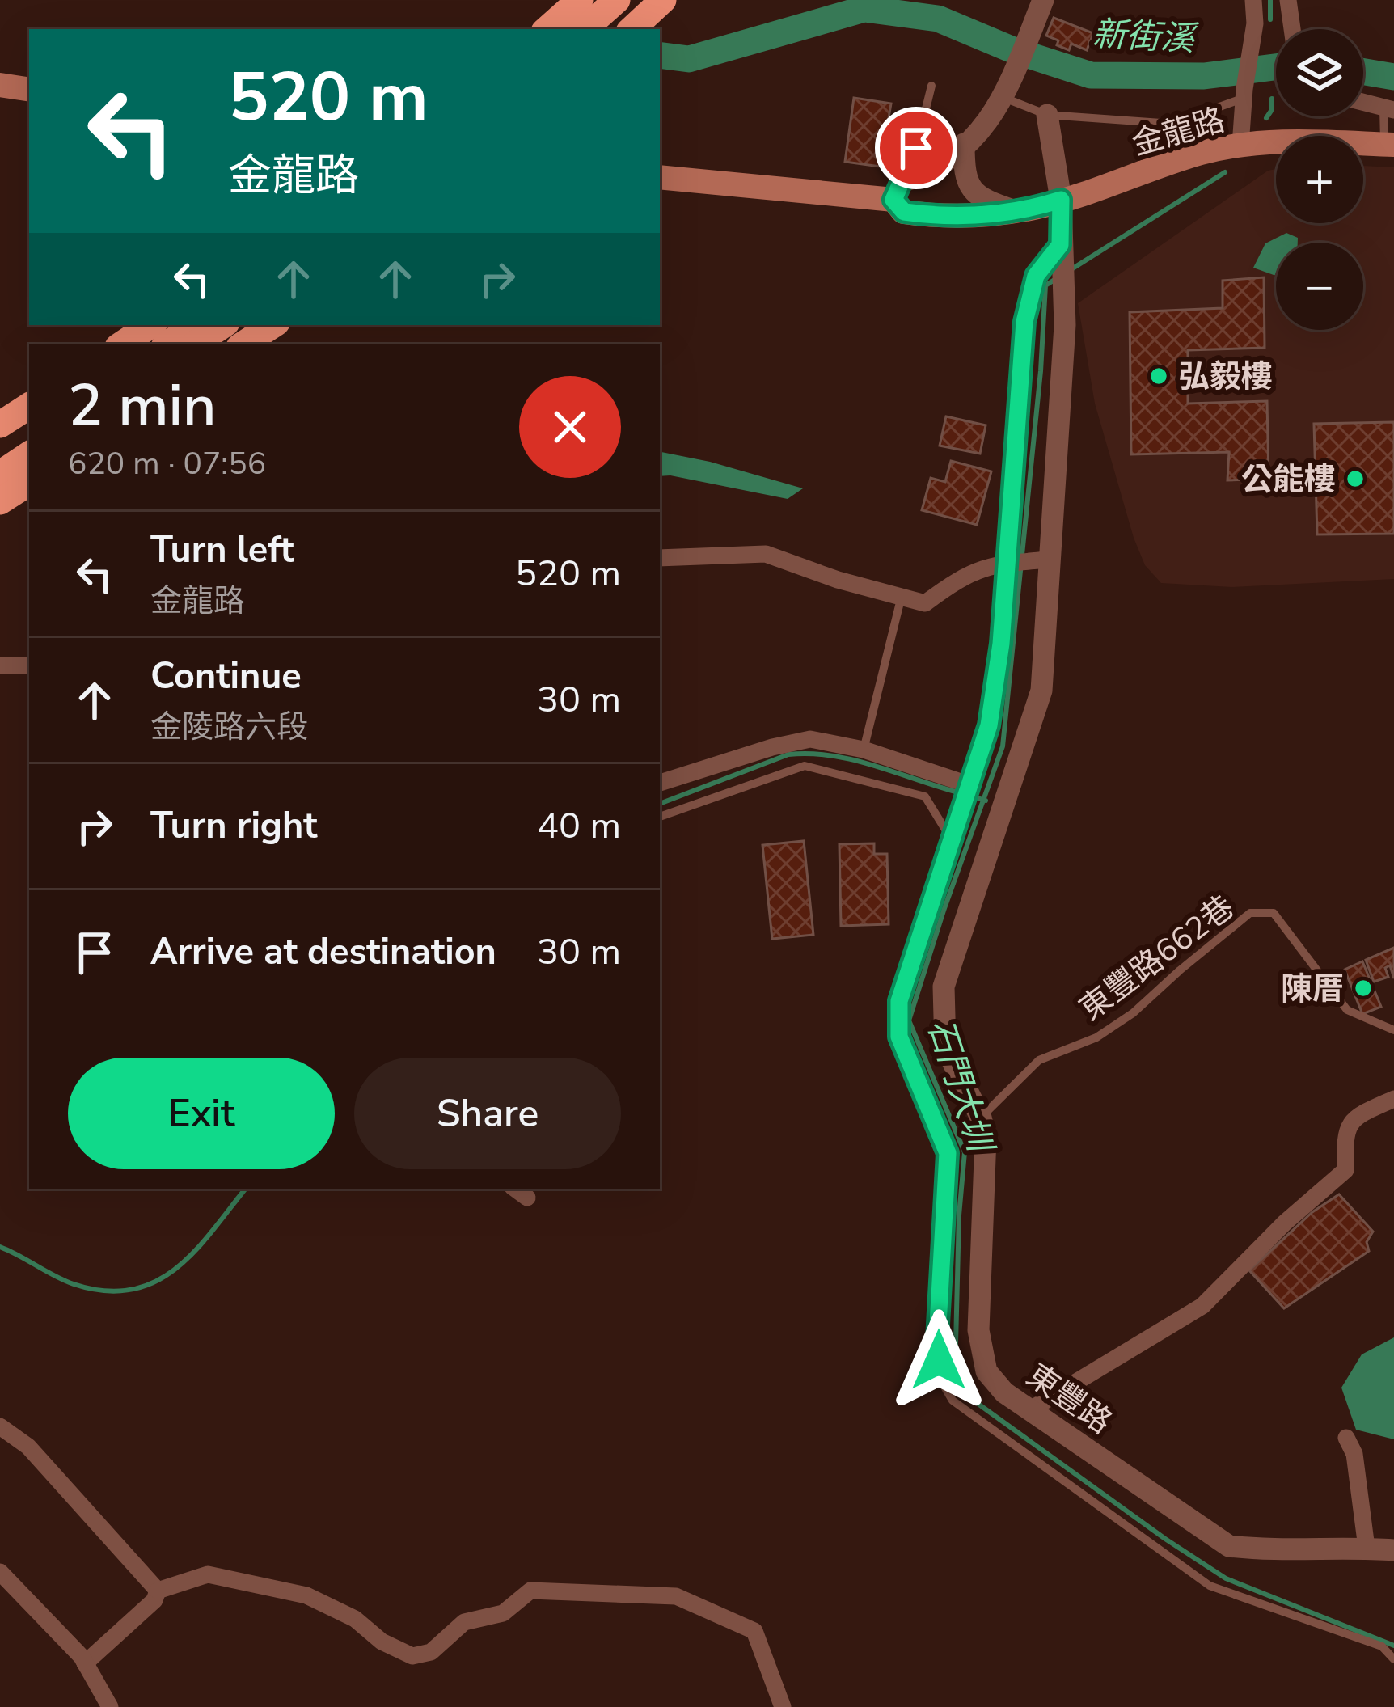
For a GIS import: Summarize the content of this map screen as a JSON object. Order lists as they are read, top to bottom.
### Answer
{
  "streets": {
    "main road": ["金龍路"],
    "street": ["東豐路"],
    "lane": ["東豐路662巷"]
  },
  "crossings": [
    ["東豐路662巷", "東豐路"]
  ],
  "water": ["新街溪", "石門大圳"],
  "places": ["弘毅樓", "公能樓", "陳厝"],
  "page": {
    "map_buttons": ["+", "−"],
    "turn": ["520 m", "金龍路"],
    "heading": ["2 min", "620 m · 07:56"],
    "list": [
      {
        "name": "Turn left",
        "note": "金龍路",
        "value": "520 m"
      },
      {
        "name": "Continue",
        "note": "金陵路六段",
        "value": "30 m"
      },
      {
        "name": "Turn right",
        "value": "40 m"
      },
      {
        "name": "Arrive at destination",
        "value": "30 m"
      }
    ],
    "buttons": ["Exit", "Share"]
  }
}
